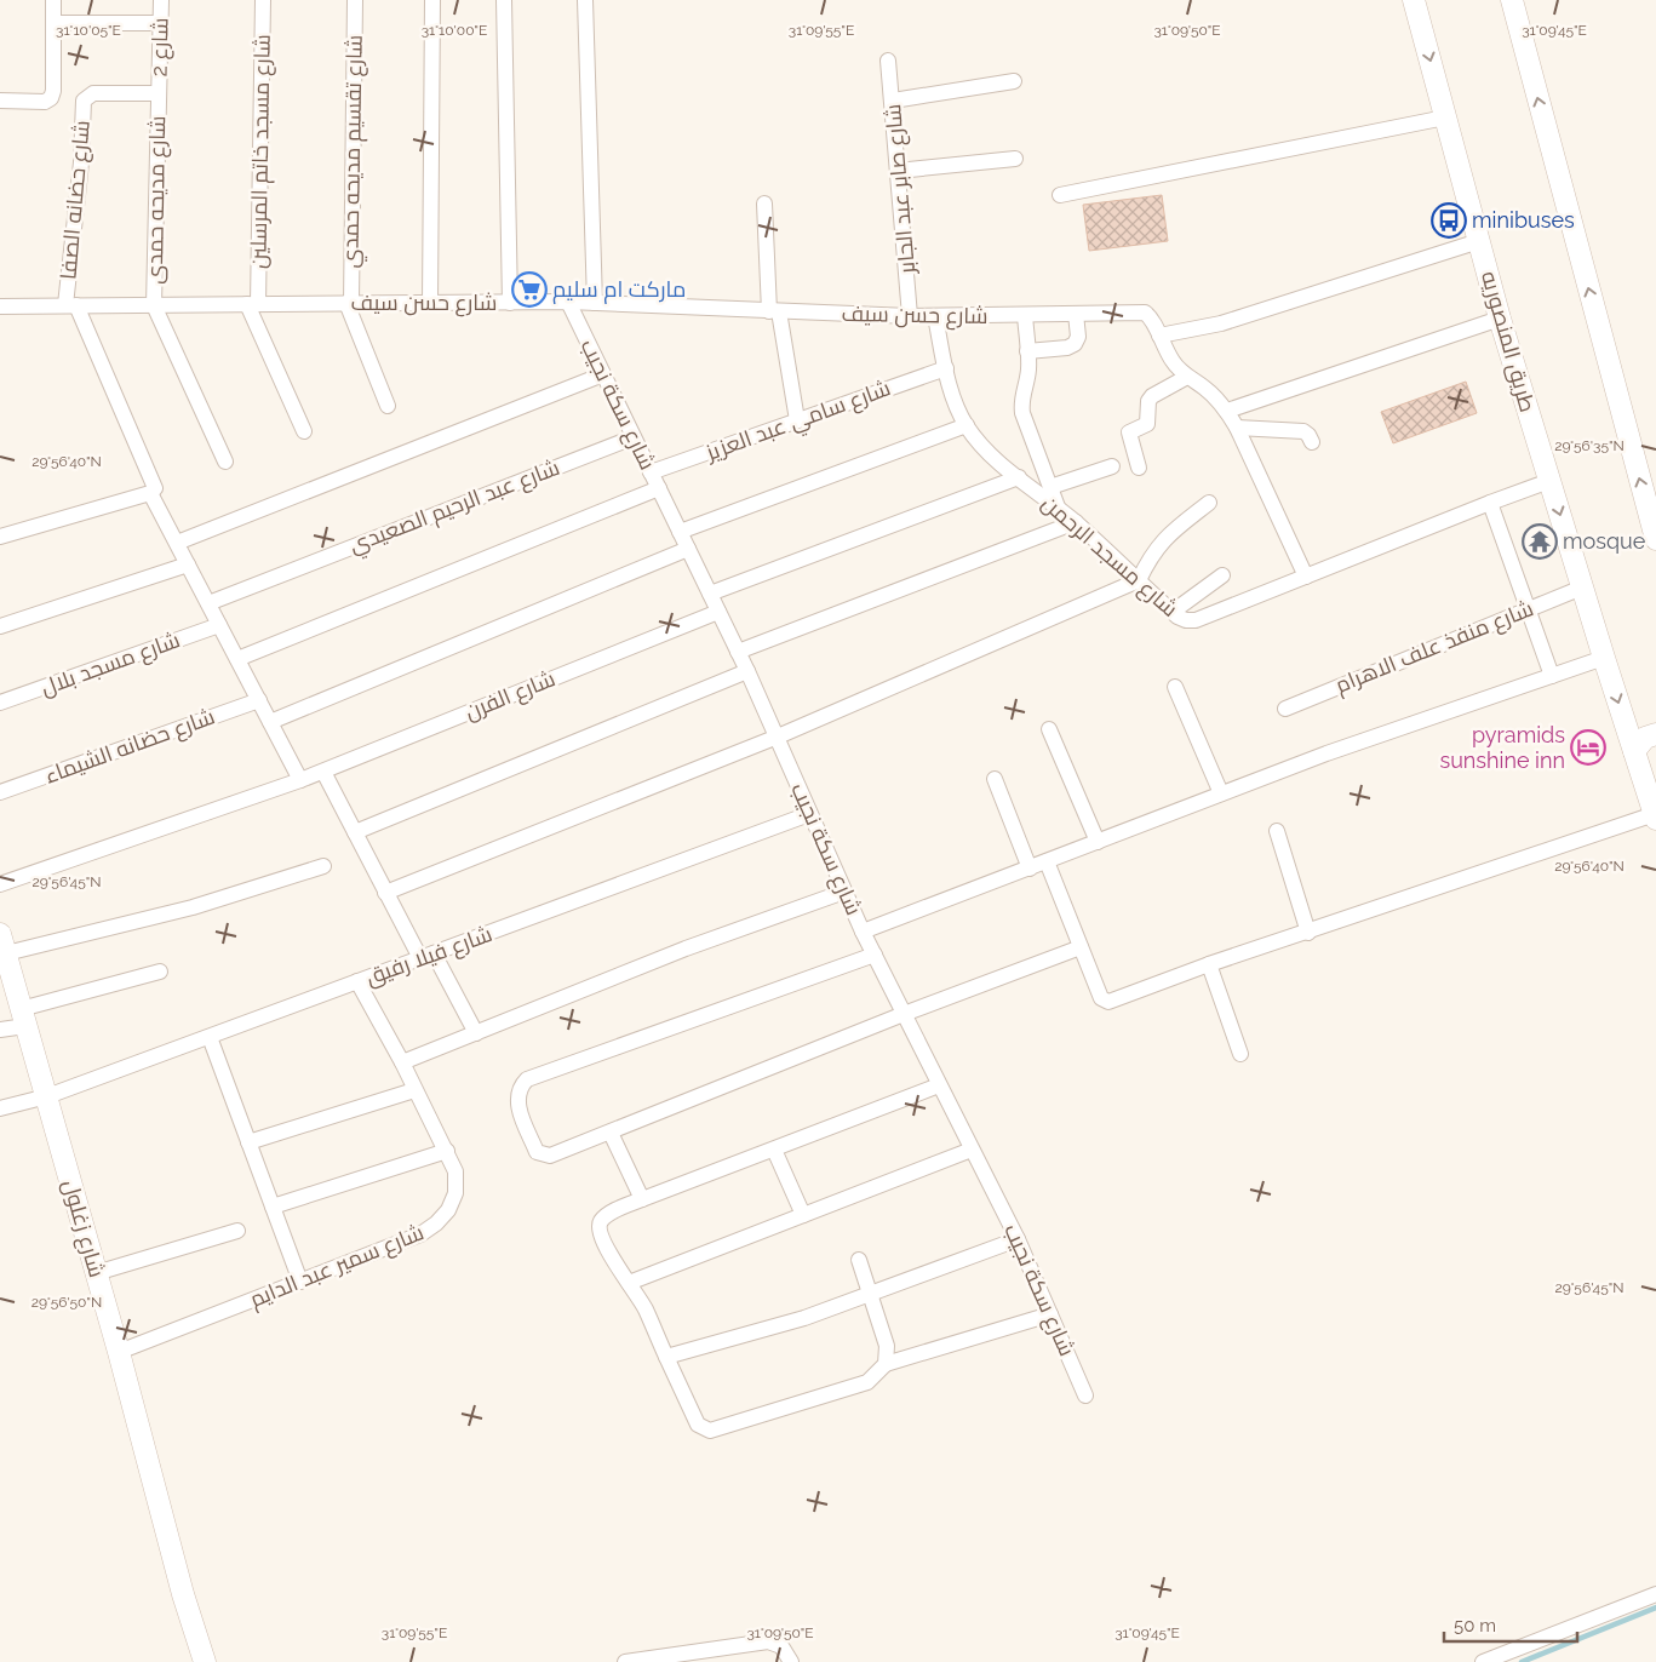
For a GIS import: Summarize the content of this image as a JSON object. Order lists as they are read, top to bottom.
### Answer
{
  "streets": {
    "main road": ["طريق المنصوريه", "شارع زغلول"],
    "street": [
      "شارع 2",
      "شارع مسجد خاتم المرسلين",
      "شارع تقسيم مديحه حمدي",
      "شارع صابر عبد الجابر",
      "شارع حضانه الصفا",
      "شارع مديحه حمدى",
      "شارع حسن سيف",
      "شارع سكة نجيب",
      "شارع سامي عبد العزيز",
      "شارع عبد الرحيم الصعيدي",
      "شارع مسجد الرحمن",
      "شارع منفذ علف الاهرام",
      "شارع مسجد بلال",
      "شارع الفرن",
      "شارع حضانه الشيماء",
      "شارع فيلا رفيق",
      "شارع سمير عبد الدايم"
    ]
  },
  "crossings": [
    ["شارع 2", "شارع حضانه الصفا"],
    ["شارع 2", "شارع مديحه حمدى"],
    ["شارع مسجد خاتم المرسلين", "شارع حسن سيف"],
    ["شارع تقسيم مديحه حمدي", "شارع حسن سيف"],
    ["شارع صابر عبد الجابر", "شارع حسن سيف"],
    ["شارع حضانه الصفا", "شارع مديحه حمدى"],
    ["شارع حضانه الصفا", "شارع حسن سيف"],
    ["شارع مديحه حمدى", "شارع حسن سيف"],
    ["شارع حسن سيف", "شارع سكة نجيب"],
    ["شارع حسن سيف", "شارع مسجد الرحمن"],
    ["طريق المنصوريه", "شارع مسجد الرحمن"],
    ["طريق المنصوريه", "شارع منفذ علف الاهرام"],
    ["شارع سكة نجيب", "شارع سامي عبد العزيز"],
    ["شارع سكة نجيب", "شارع عبد الرحيم الصعيدي"],
    ["شارع سكة نجيب", "شارع الفرن"],
    ["شارع سكة نجيب", "شارع فيلا رفيق"],
    ["شارع سامي عبد العزيز", "شارع مسجد الرحمن"],
    ["شارع فيلا رفيق", "شارع زغلول"],
    ["شارع فيلا رفيق", "شارع سمير عبد الدايم"],
    ["شارع زغلول", "شارع سمير عبد الدايم"]
  ],
  "places": {
    "bus stop": ["minibuses"],
    "supermarket": ["ماركت ام سليم"],
    "temple": ["mosque"],
    "hotel": ["pyramids sunshine inn"]
  },
  "scale_bar": "50 m",
  "coordinates": [
    "31°10'05\"E",
    "31°10'00\"E",
    "31°09'55\"E",
    "31°09'50\"E",
    "31°09'45\"E",
    "29°56'35\"N",
    "29°56'40\"N",
    "29°56'45\"N",
    "29°56'50\"N"
  ]
}
